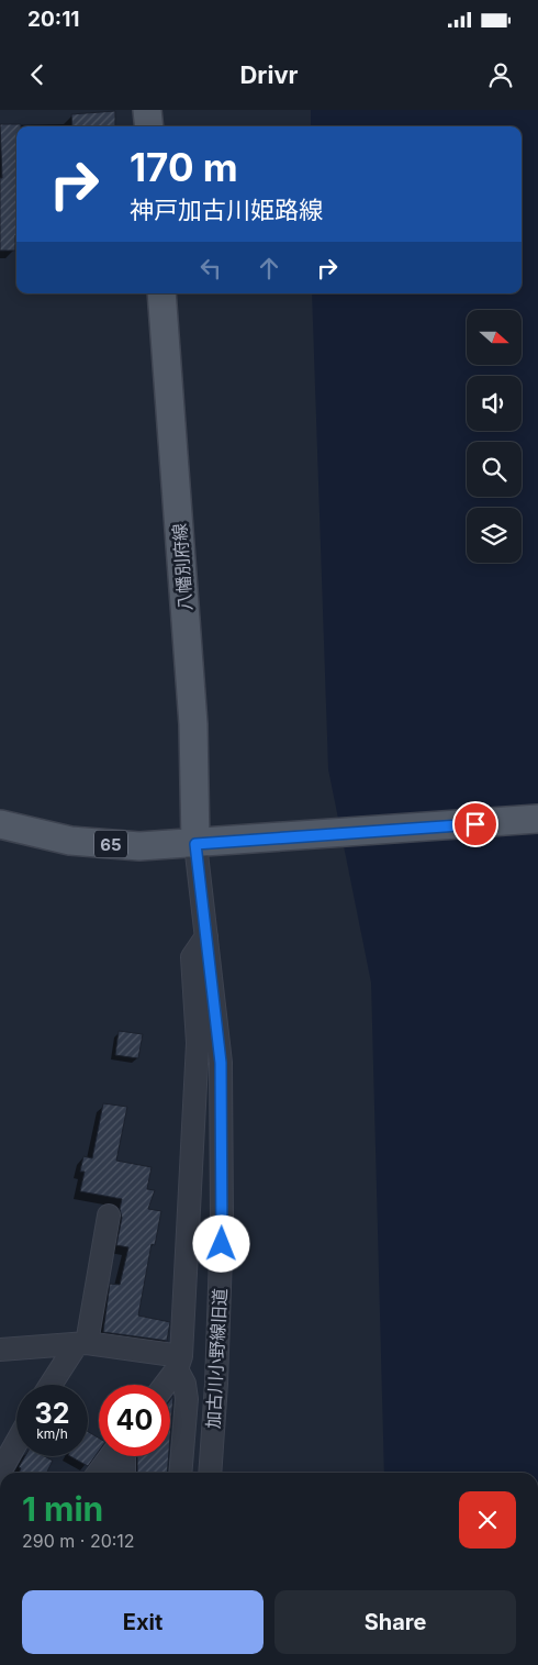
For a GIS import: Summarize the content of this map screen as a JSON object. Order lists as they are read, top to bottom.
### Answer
{
  "streets": {
    "main road": ["八幡別府線", "65"],
    "street": ["加古川小野線旧道"]
  },
  "crossings": [
    ["八幡別府線", "65"],
    ["八幡別府線", "加古川小野線旧道"],
    ["65", "加古川小野線旧道"]
  ],
  "north": "right",
  "page": {
    "status": "20:11",
    "header": "Drivr",
    "turn": ["170 m", "神戸加古川姫路線"],
    "speed": "32 km/h",
    "limit": "40",
    "heading": ["1 min", "290 m · 20:12"],
    "buttons": ["Exit", "Share"]
  }
}
